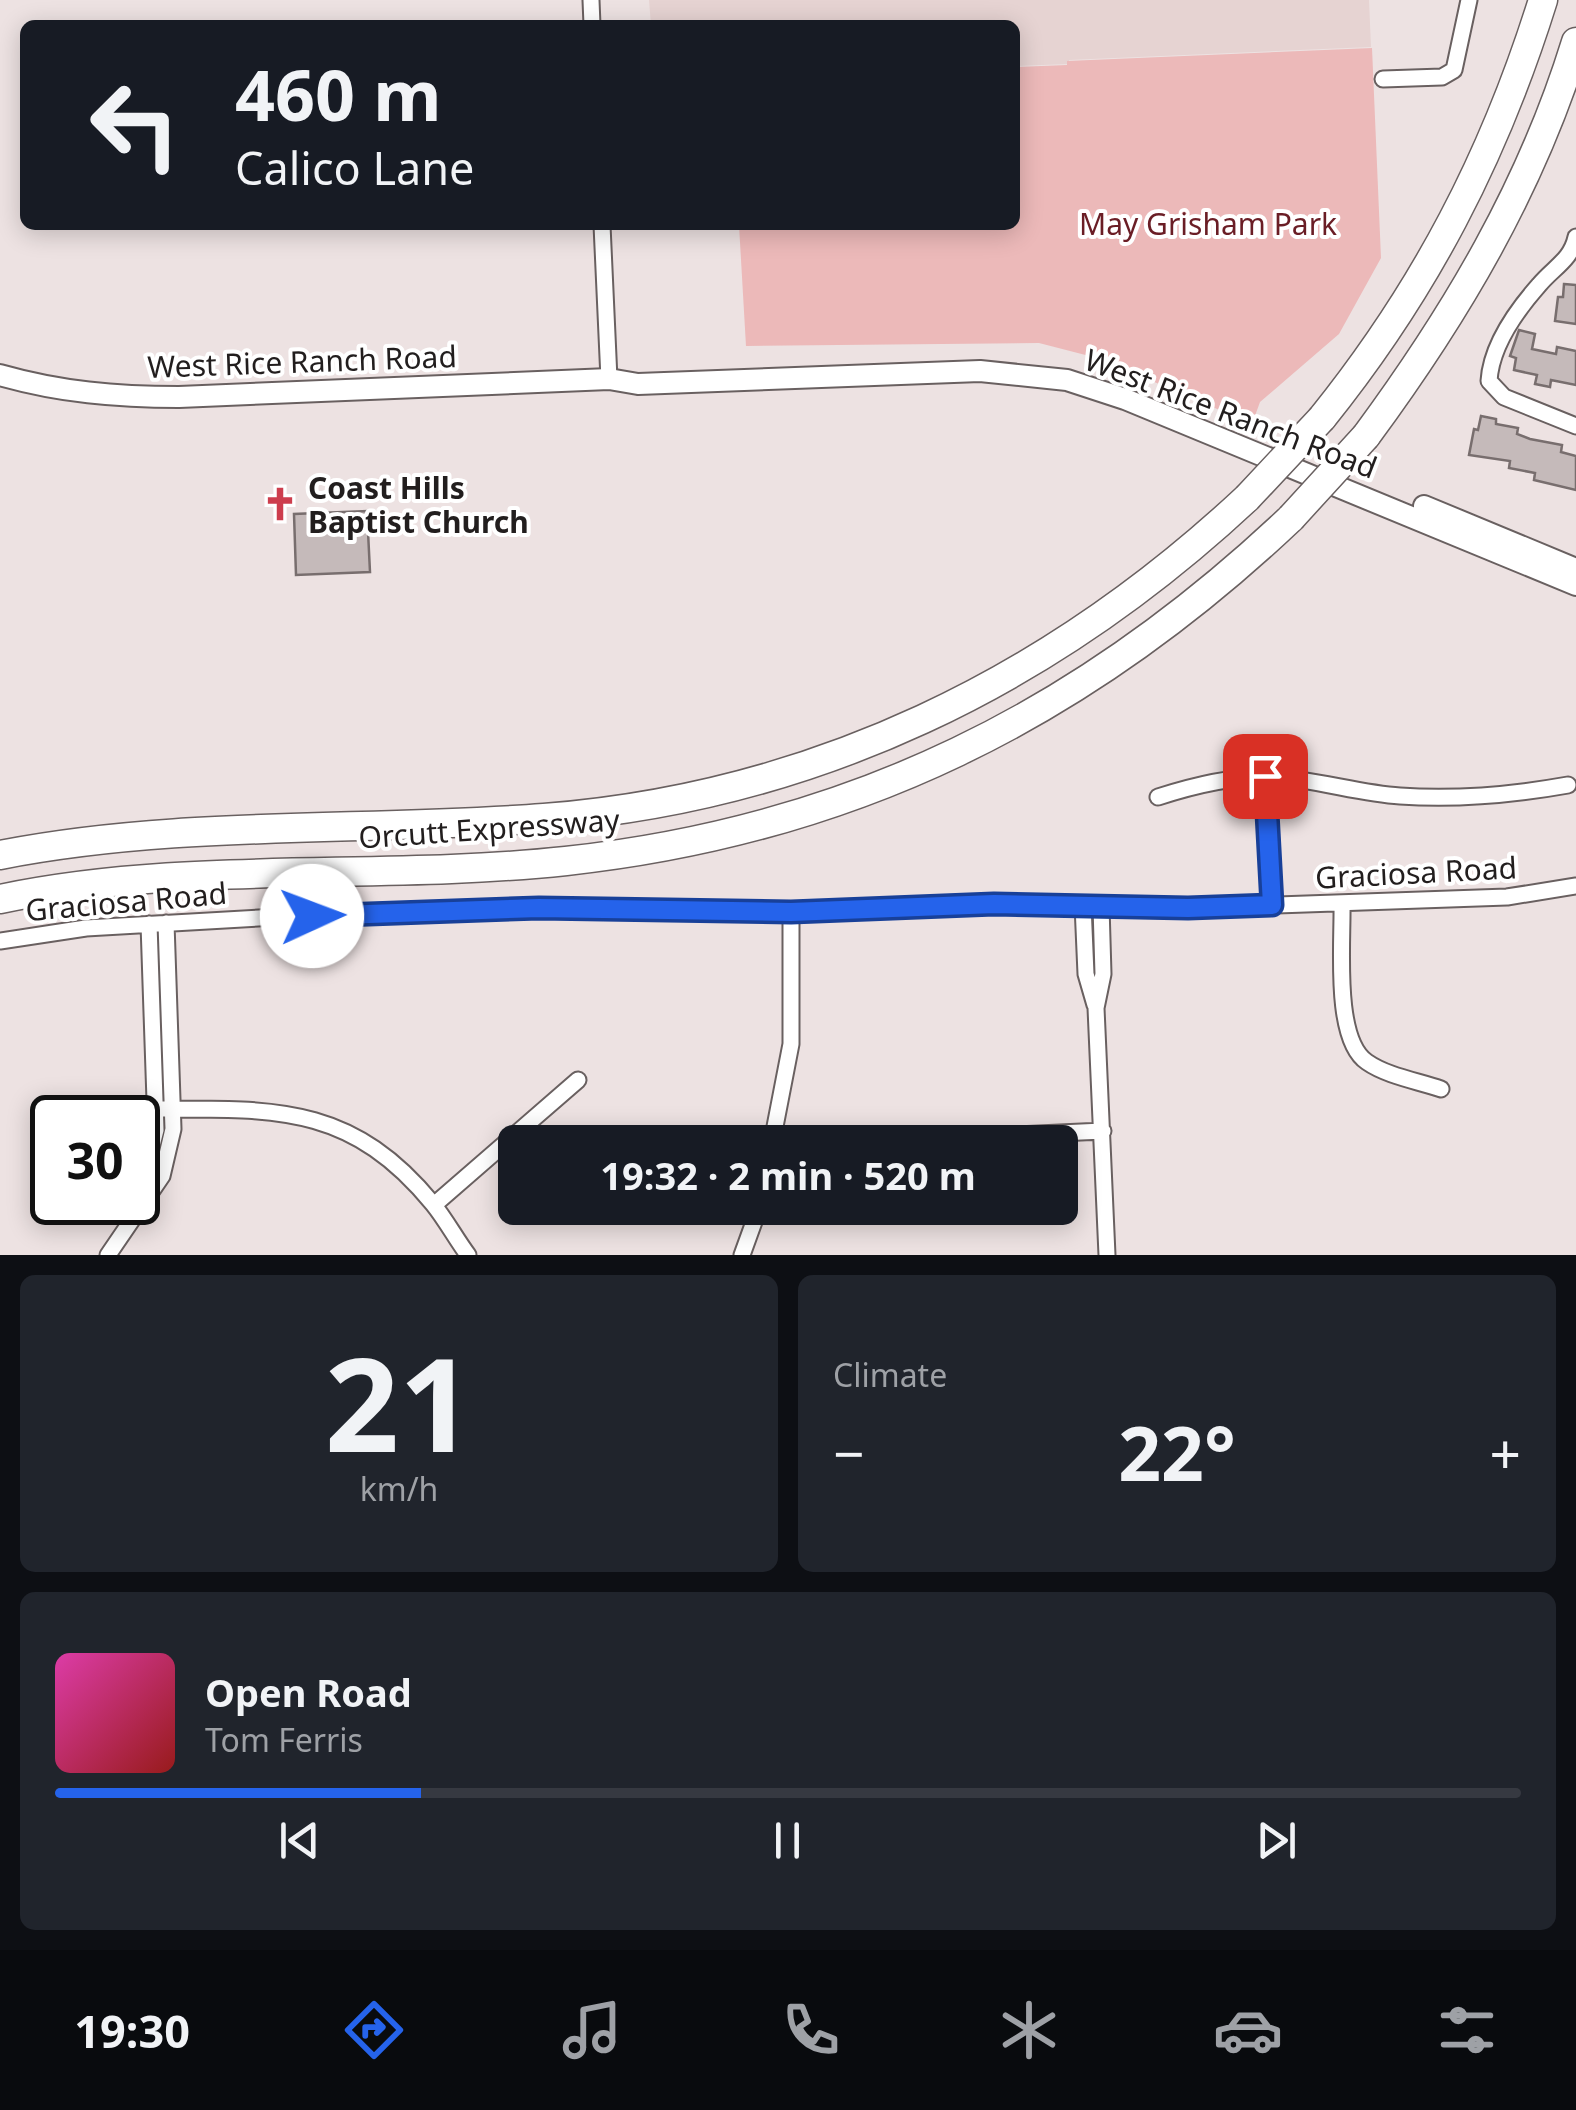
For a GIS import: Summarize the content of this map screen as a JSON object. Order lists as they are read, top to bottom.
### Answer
{
  "streets": {
    "highway": ["Orcutt Expressway"],
    "main road": ["West Rice Ranch Road"],
    "street": ["Graciosa Road"]
  },
  "parks": ["May Grisham Park"],
  "places": {
    "church": ["Coast Hills Baptist Church"]
  },
  "page": {
    "turn": ["460 m", "Calico Lane"],
    "limit": "30",
    "trip": "19:32 · 2 min · 520 m",
    "tile": [
      ["21", "km/h"],
      "Climate"
    ],
    "heat": ["−", "22°", "+"],
    "song": ["Open Road", "Tom Ferris"],
    "tabs": "19:30"
  }
}
